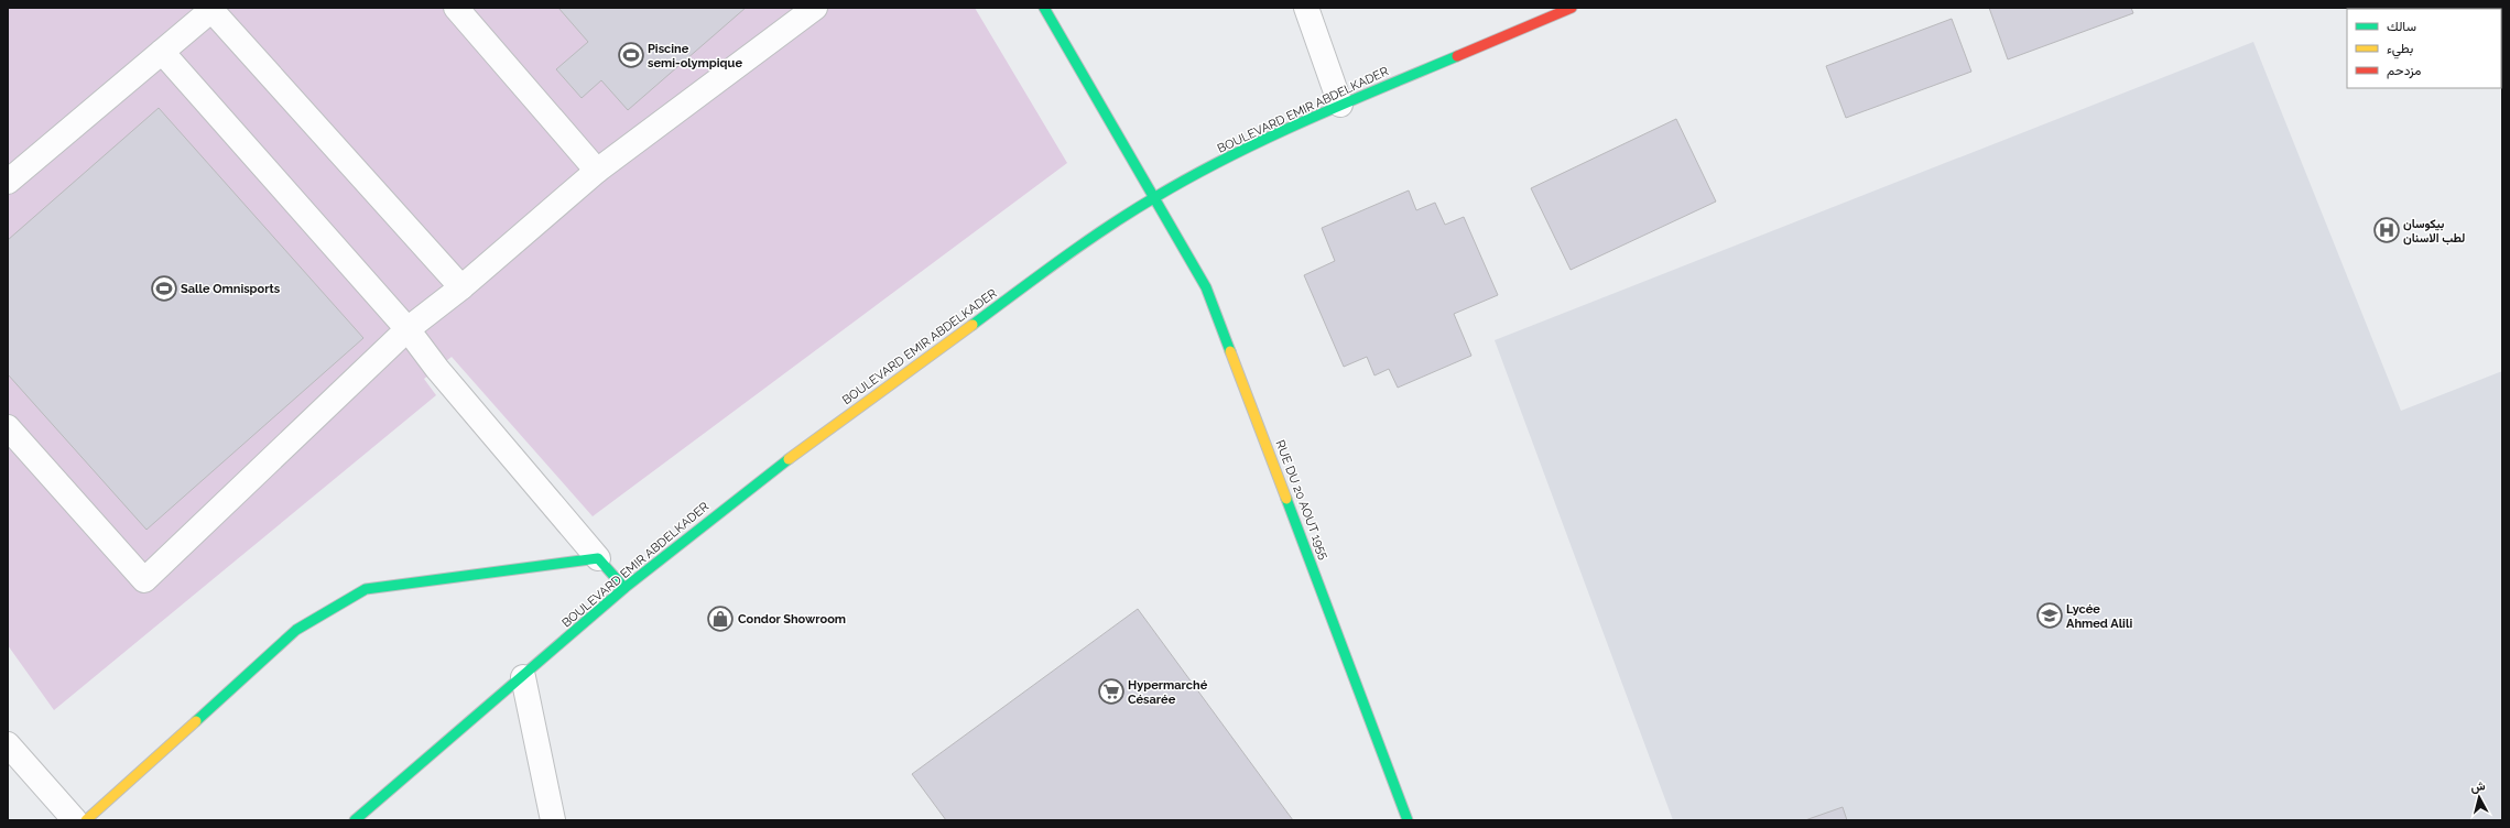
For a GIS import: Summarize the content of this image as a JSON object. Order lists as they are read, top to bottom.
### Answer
{
  "streets": {
    "street": ["BOULEVARD EMIR ABDELKADER", "RUE DU 20 AOUT 1955"]
  },
  "crossings": [
    ["BOULEVARD EMIR ABDELKADER", "RUE DU 20 AOUT 1955"]
  ],
  "places": {
    "sports": ["Piscine semi-olympique", "Salle Omnisports"],
    "hospital": ["بيكوسان لطب الاسنان"],
    "school or university": ["Lycée Ahmed Alili"],
    "shop": ["Condor Showroom"],
    "supermarket": ["Hypermarché Césarée"]
  },
  "legend": ["سالك", "بطيء", "مزدحم"],
  "north": "top"
}
